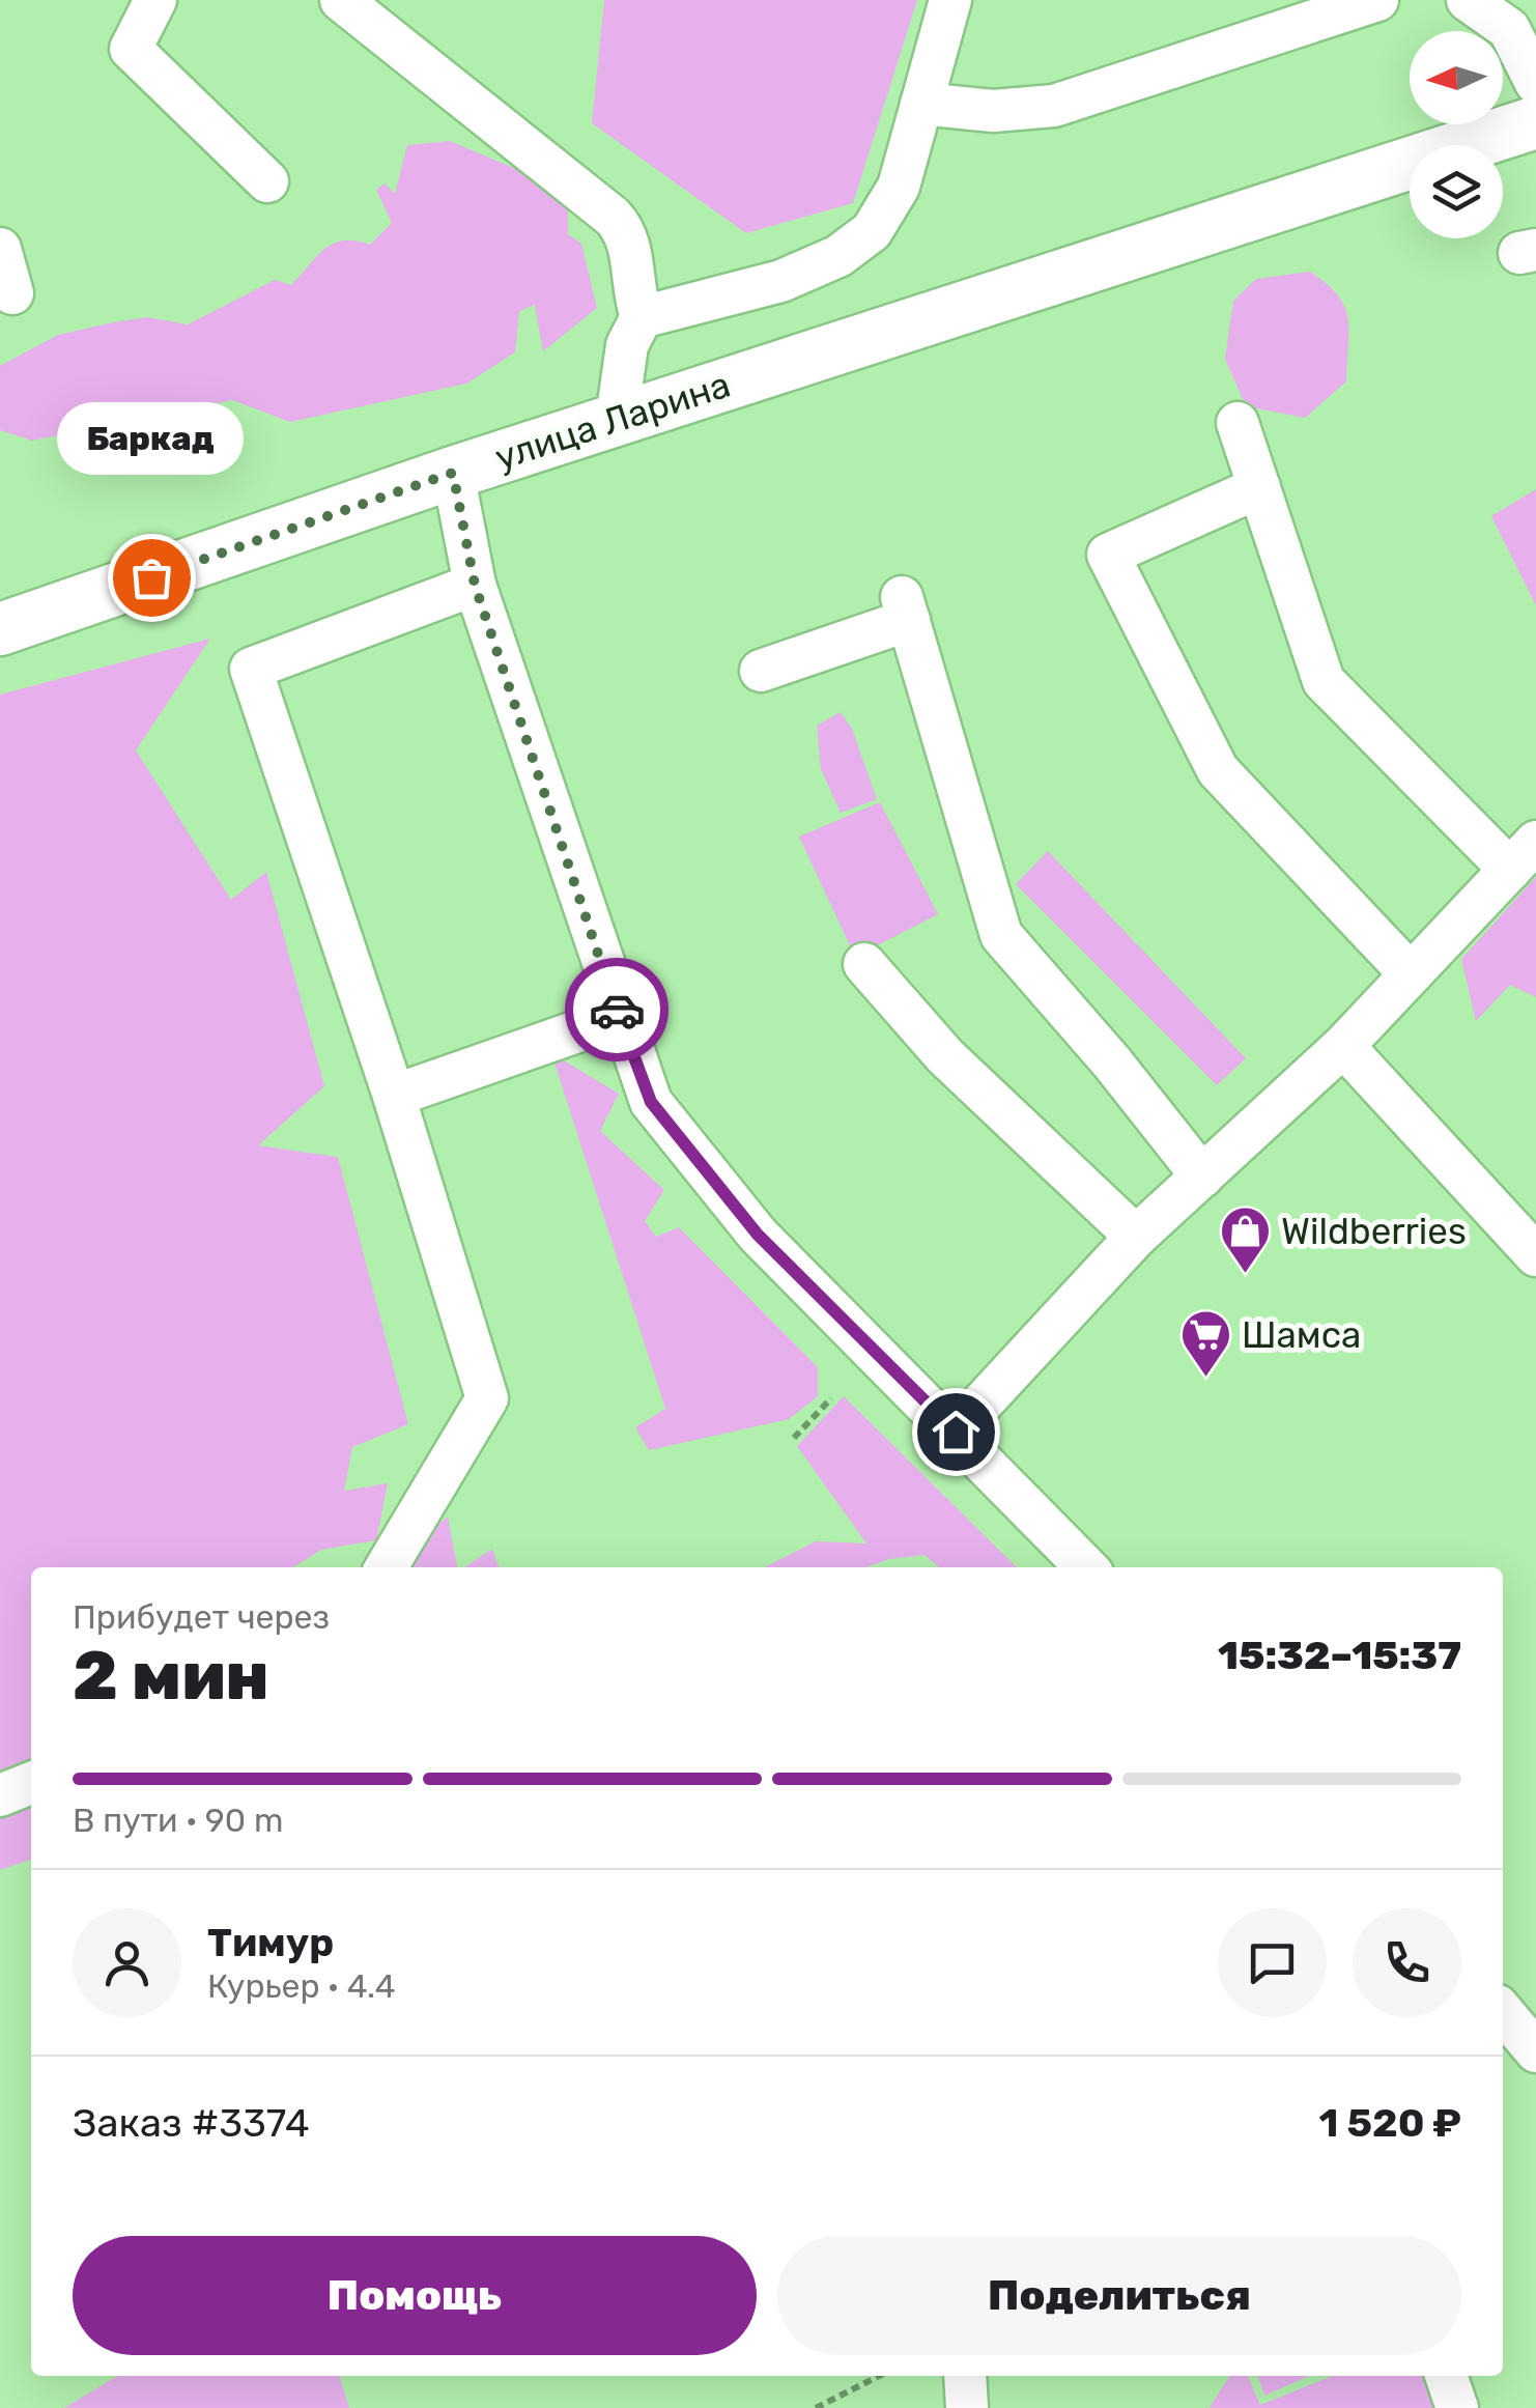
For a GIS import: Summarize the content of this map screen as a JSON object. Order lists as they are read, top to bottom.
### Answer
{
  "streets": {
    "main road": ["улица Ларина"]
  },
  "places": {
    "other": ["Баркад"],
    "shop": ["Wildberries"],
    "supermarket": ["Шамса"]
  },
  "north": "left",
  "page": {
    "bubble": "Баркад",
    "heading": ["2 мин", "Прибудет через", "15:32–15:37"],
    "panel": [
      "Тимур",
      "Курьер · 4.4",
      "Заказ #3374",
      "1 520 ₽"
    ],
    "bar": "В пути · 90 m",
    "buttons": ["Помощь", "Поделиться"]
  }
}
